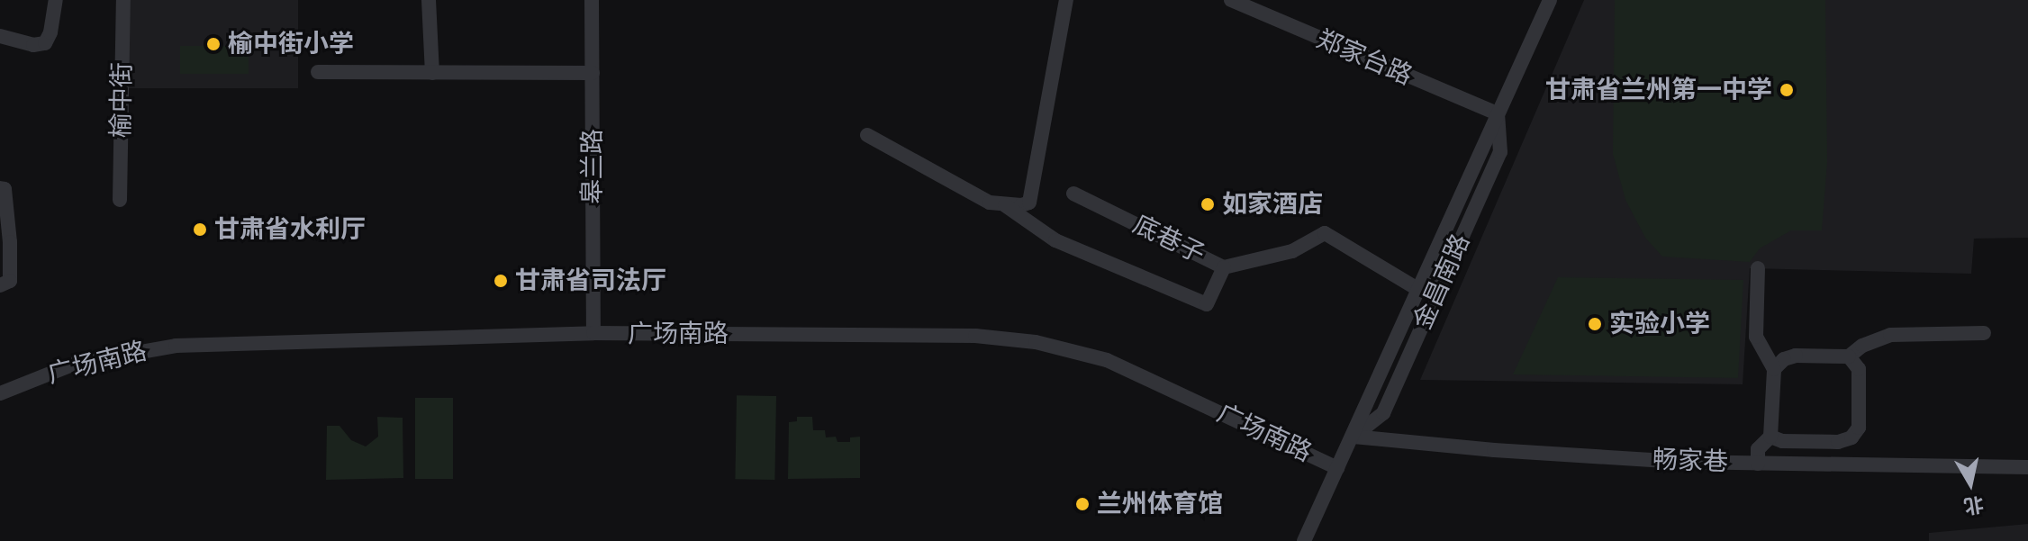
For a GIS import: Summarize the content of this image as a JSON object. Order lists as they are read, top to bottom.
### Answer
{
  "streets": {
    "street": [
      "郑家台路",
      "榆中街",
      "皋兰路",
      "底巷子",
      "金昌南路",
      "广场南路",
      "畅家巷"
    ]
  },
  "crossings": [
    ["郑家台路", "金昌南路"],
    ["皋兰路", "广场南路"],
    ["底巷子", "金昌南路"],
    ["金昌南路", "广场南路"],
    ["金昌南路", "畅家巷"]
  ],
  "places": [
    "榆中街小学",
    "甘肃省兰州第一中学",
    "如家酒店",
    "甘肃省水利厅",
    "甘肃省司法厅",
    "实验小学",
    "兰州体育馆"
  ],
  "north": "bottom"
}
